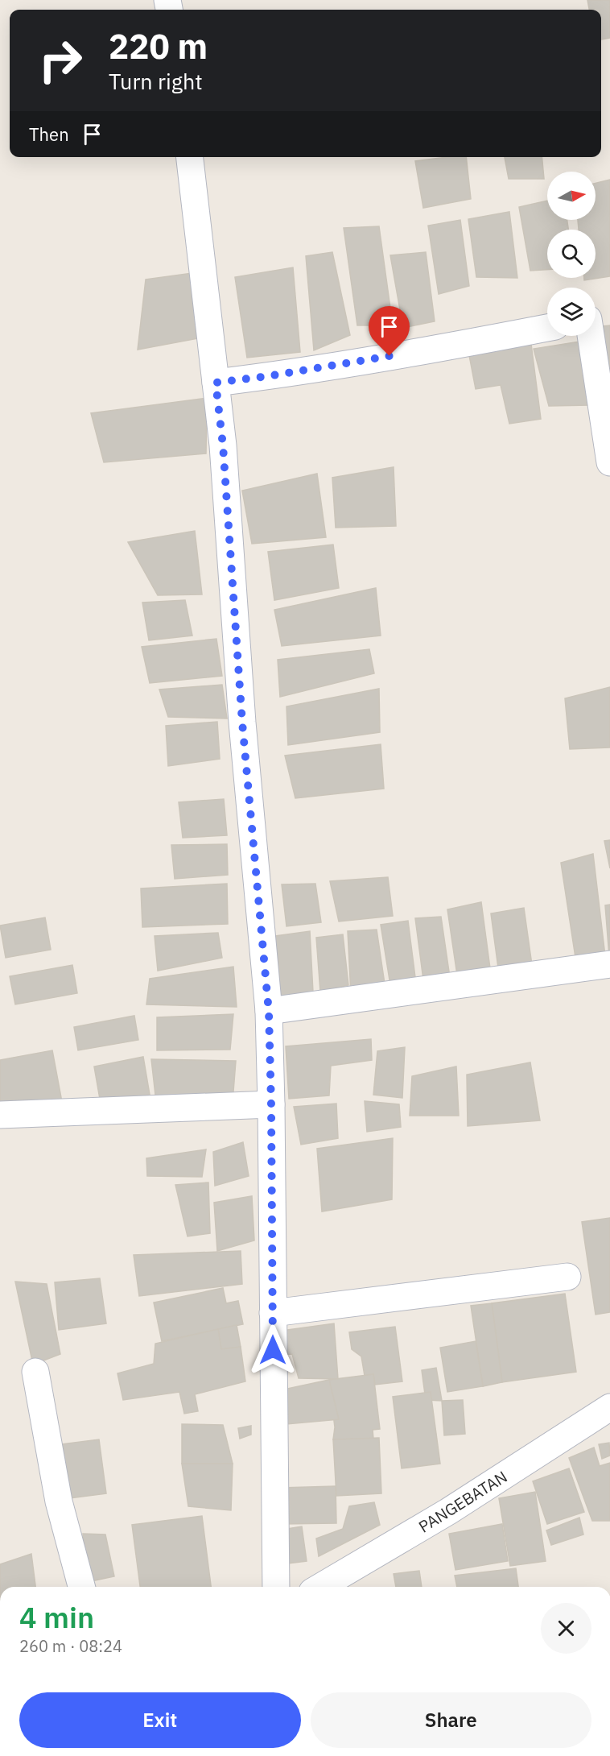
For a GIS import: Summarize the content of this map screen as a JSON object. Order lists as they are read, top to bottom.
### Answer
{
  "streets": {
    "street": ["PANGEBATAN"]
  },
  "north": "right",
  "page": {
    "turn": ["220 m", "Turn right"],
    "then": "Then",
    "heading": ["4 min", "260 m · 08:24"],
    "buttons": ["Exit", "Share"]
  }
}
